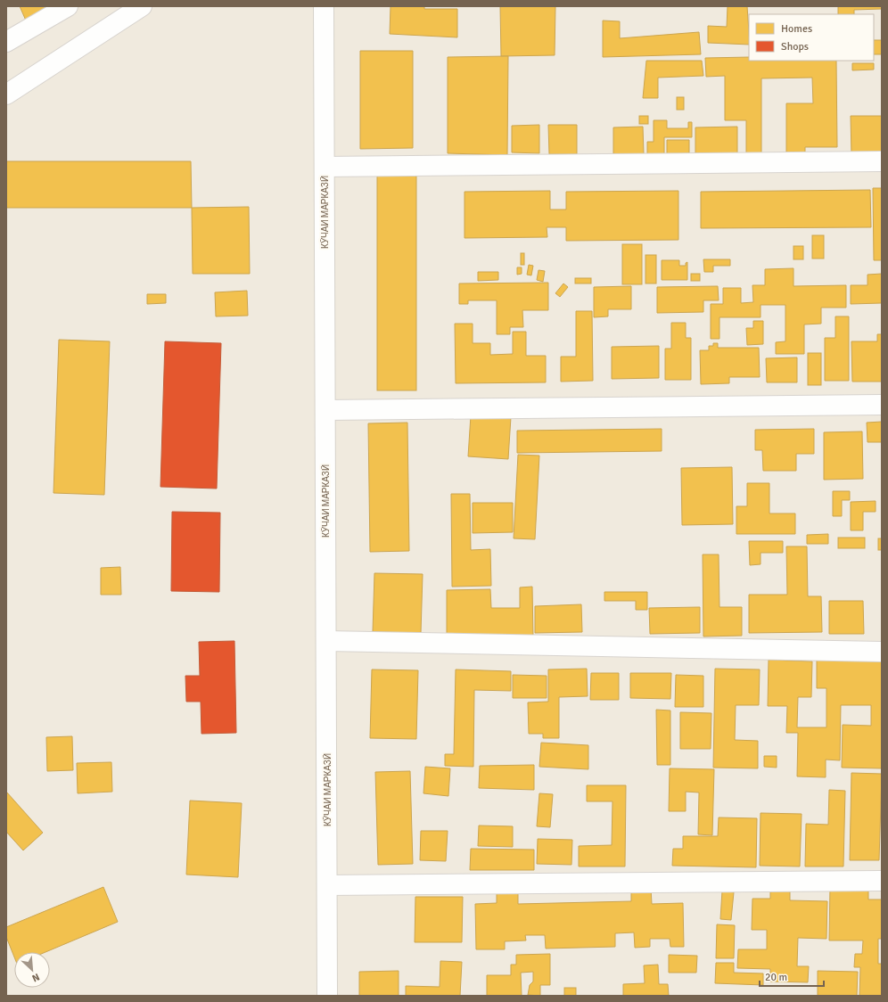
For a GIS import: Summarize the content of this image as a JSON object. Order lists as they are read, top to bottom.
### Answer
{
  "streets": {
    "street": ["КӮЧАИ МАРКАЗӢ"]
  },
  "legend": ["Homes", "Shops"],
  "scale_bar": "20 m",
  "north": "bottom right"
}
